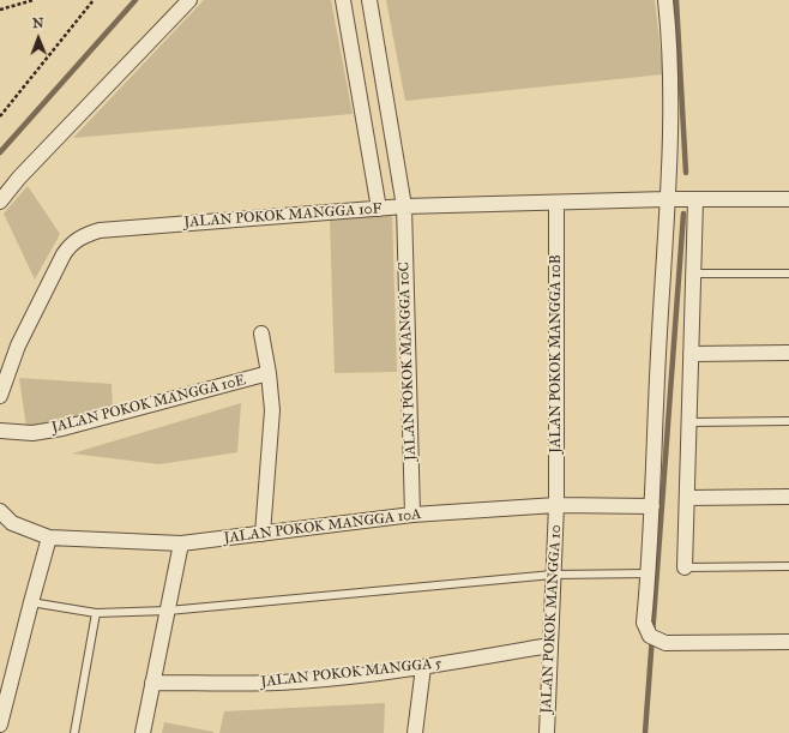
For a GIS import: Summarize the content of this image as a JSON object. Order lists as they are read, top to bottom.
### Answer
{
  "streets": {
    "street": [
      "JALAN POKOK MANGGA 10F",
      "JALAN POKOK MANGGA 10B",
      "JALAN POKOK MANGGA 10C",
      "JALAN POKOK MANGGA 10E",
      "JALAN POKOK MANGGA 10A",
      "JALAN POKOK MANGGA 10",
      "JALAN POKOK MANGGA 5"
    ]
  },
  "crossings": [
    ["JALAN POKOK MANGGA 10F", "JALAN POKOK MANGGA 10B"],
    ["JALAN POKOK MANGGA 10F", "JALAN POKOK MANGGA 10C"],
    ["JALAN POKOK MANGGA 10B", "JALAN POKOK MANGGA 10A"],
    ["JALAN POKOK MANGGA 10B", "JALAN POKOK MANGGA 10"],
    ["JALAN POKOK MANGGA 10C", "JALAN POKOK MANGGA 10A"],
    ["JALAN POKOK MANGGA 10A", "JALAN POKOK MANGGA 10"],
    ["JALAN POKOK MANGGA 10", "JALAN POKOK MANGGA 5"]
  ],
  "north": "top"
}
